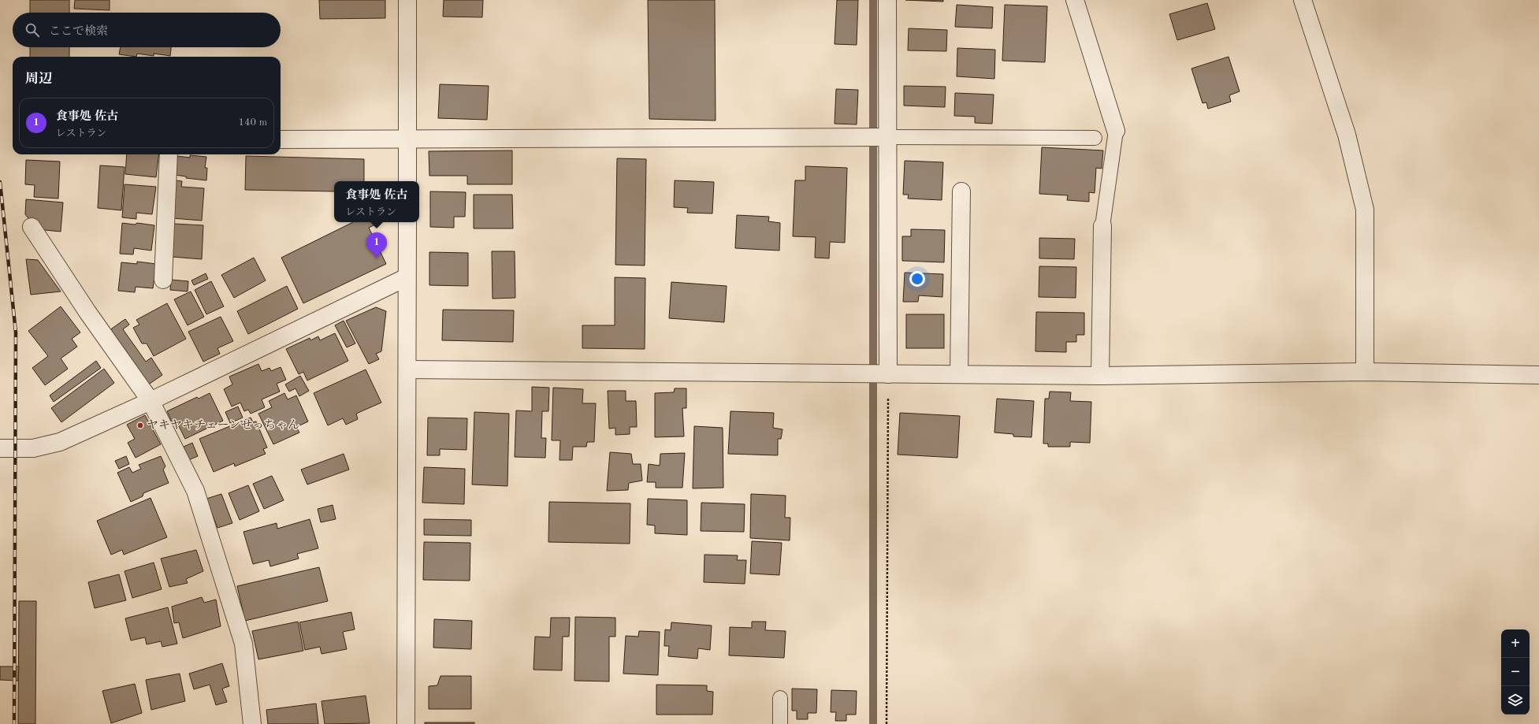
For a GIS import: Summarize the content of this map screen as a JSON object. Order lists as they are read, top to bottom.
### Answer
{
  "places": ["ヤキヤキチェーンせっちゃん"],
  "page": {
    "search": "ここで検索",
    "heading": "周辺",
    "list": [
      {
        "mark": "1",
        "name": "食事処 佐古",
        "note": "レストラン",
        "value": "140 m"
      }
    ],
    "popup": ["食事処 佐古", "レストラン"],
    "pins": "1",
    "map_buttons": ["+", "−"]
  }
}
